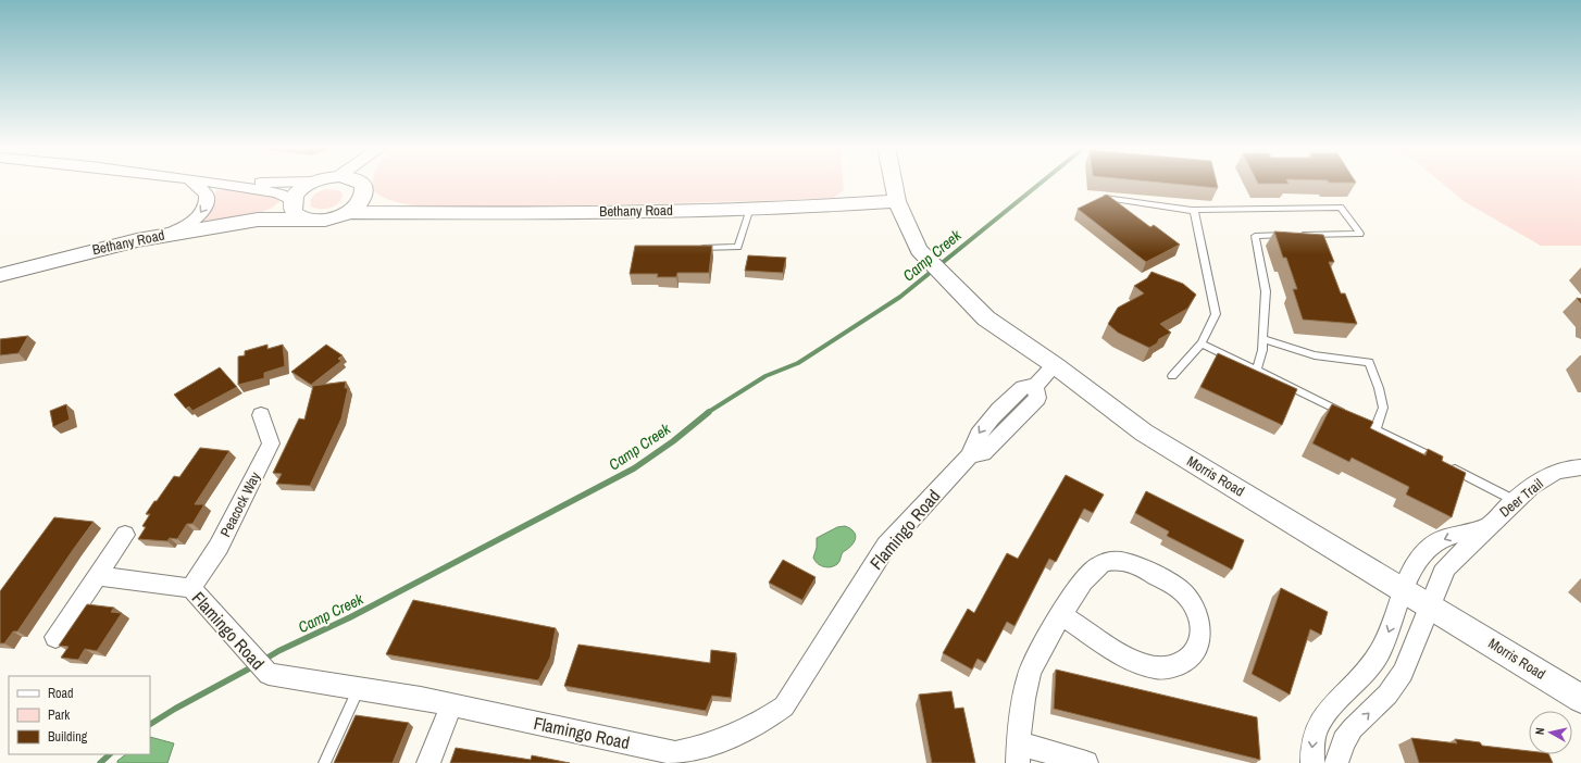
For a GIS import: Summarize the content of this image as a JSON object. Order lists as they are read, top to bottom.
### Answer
{
  "streets": {
    "street": [
      "Bethany Road",
      "Morris Road",
      "Deer Trail",
      "Peacock Way",
      "Flamingo Road"
    ]
  },
  "crossings": [
    ["Bethany Road", "Morris Road"],
    ["Morris Road", "Deer Trail"],
    ["Morris Road", "Flamingo Road"],
    ["Peacock Way", "Flamingo Road"]
  ],
  "water": ["Camp Creek"],
  "legend": ["Road", "Park", "Building"],
  "north": "left"
}
